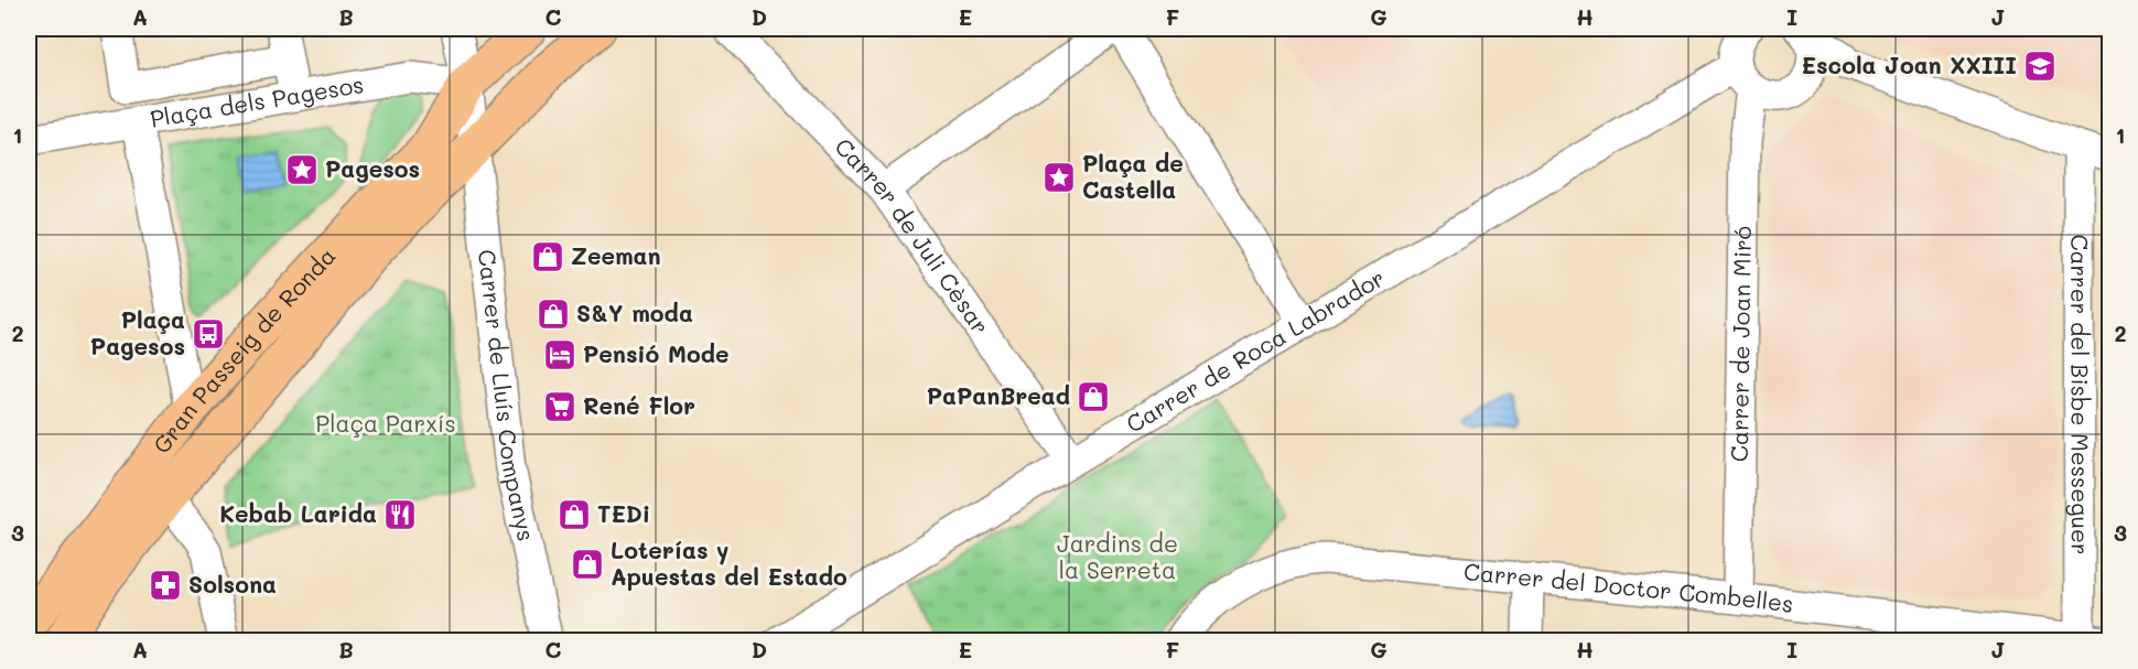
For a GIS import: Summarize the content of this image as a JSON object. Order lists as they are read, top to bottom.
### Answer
{
  "streets": {
    "main road": ["Gran Passeig de Ronda"],
    "street": [
      "Plaça dels Pagesos",
      "Carrer de Juli Cèsar",
      "Carrer de Joan Miró",
      "Carrer de Roca Labrador",
      "Carrer del Bisbe Messeguer",
      "Carrer de Lluís Companys",
      "Carrer del Doctor Combelles"
    ]
  },
  "crossings": [
    ["Plaça dels Pagesos", "Gran Passeig de Ronda"],
    ["Carrer de Juli Cèsar", "Carrer de Roca Labrador"],
    ["Carrer de Joan Miró", "Carrer de Roca Labrador"],
    ["Carrer de Joan Miró", "Carrer del Doctor Combelles"],
    ["Gran Passeig de Ronda", "Carrer de Lluís Companys"],
    ["Carrer del Bisbe Messeguer", "Carrer del Doctor Combelles"]
  ],
  "parks": ["Plaça Parxís", "Jardins de la Serreta"],
  "places": {
    "school or university": ["Escola Joan XXIII"],
    "place": ["Pagesos", "Plaça de Castella"],
    "shop": [
      "Zeeman",
      "S&Y moda",
      "PaPanBread",
      "TEDi",
      "Loterías y Apuestas del Estado"
    ],
    "bus stop": ["Plaça Pagesos"],
    "hotel": ["Pensió Mode"],
    "supermarket": ["René Flor"],
    "restaurant": ["Kebab Larida"],
    "pharmacy": ["Solsona"]
  },
  "grid": {
    "columns": [
      "A",
      "B",
      "C",
      "D",
      "E",
      "F",
      "G",
      "H",
      "I",
      "J"
    ],
    "rows": ["1", "2", "3"]
  }
}
